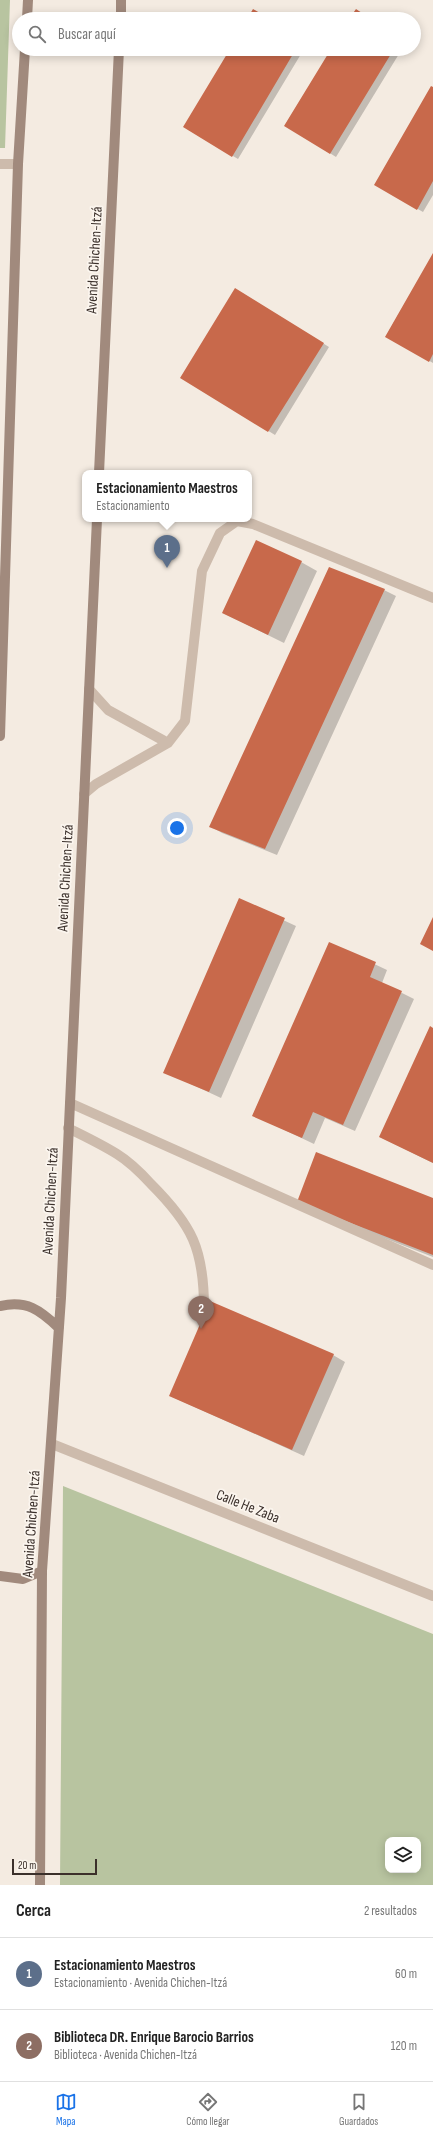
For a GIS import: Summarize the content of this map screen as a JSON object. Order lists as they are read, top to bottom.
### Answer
{
  "streets": {
    "main road": ["Avenida Chichen-Itzá"],
    "street": ["Calle He Zaba"]
  },
  "crossings": [
    ["Avenida Chichen-Itzá", "Calle He Zaba"]
  ],
  "scale_bar": "20 m",
  "page": {
    "search": "Buscar aquí",
    "popup": ["Estacionamiento Maestros", "Estacionamiento"],
    "pins": ["1", "2"],
    "scale": "20 m",
    "heading": ["Cerca", "2 resultados"],
    "list": [
      {
        "mark": "1",
        "name": "Estacionamiento Maestros",
        "note": "Estacionamiento · Avenida Chichen-Itzá",
        "value": "60 m"
      },
      {
        "mark": "2",
        "name": "Biblioteca DR. Enrique Barocio Barrios",
        "note": "Biblioteca · Avenida Chichen-Itzá",
        "value": "120 m"
      }
    ],
    "nav": ["Mapa", "Cómo llegar", "Guardados"]
  }
}
